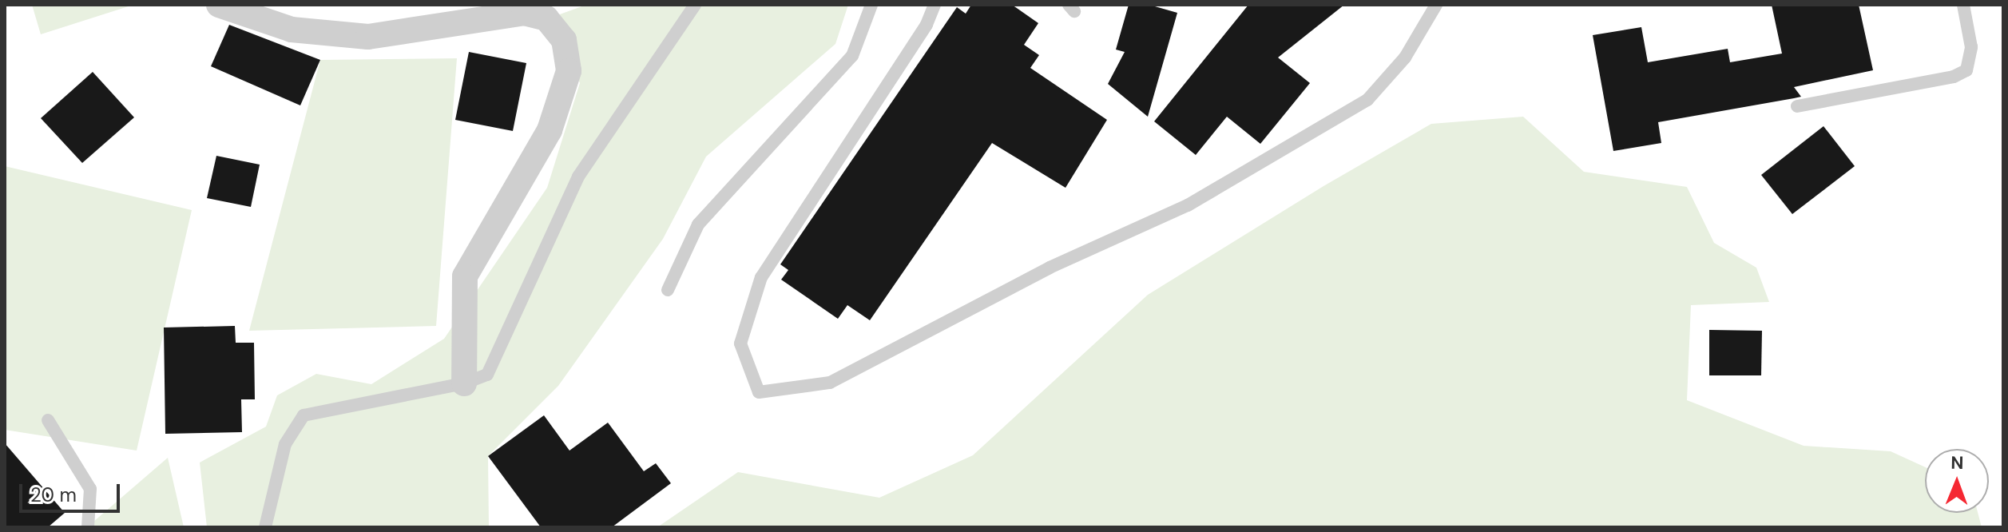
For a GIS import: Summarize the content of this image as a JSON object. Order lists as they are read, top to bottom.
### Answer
{
  "scale_bar": "20 m",
  "north": "top"
}
